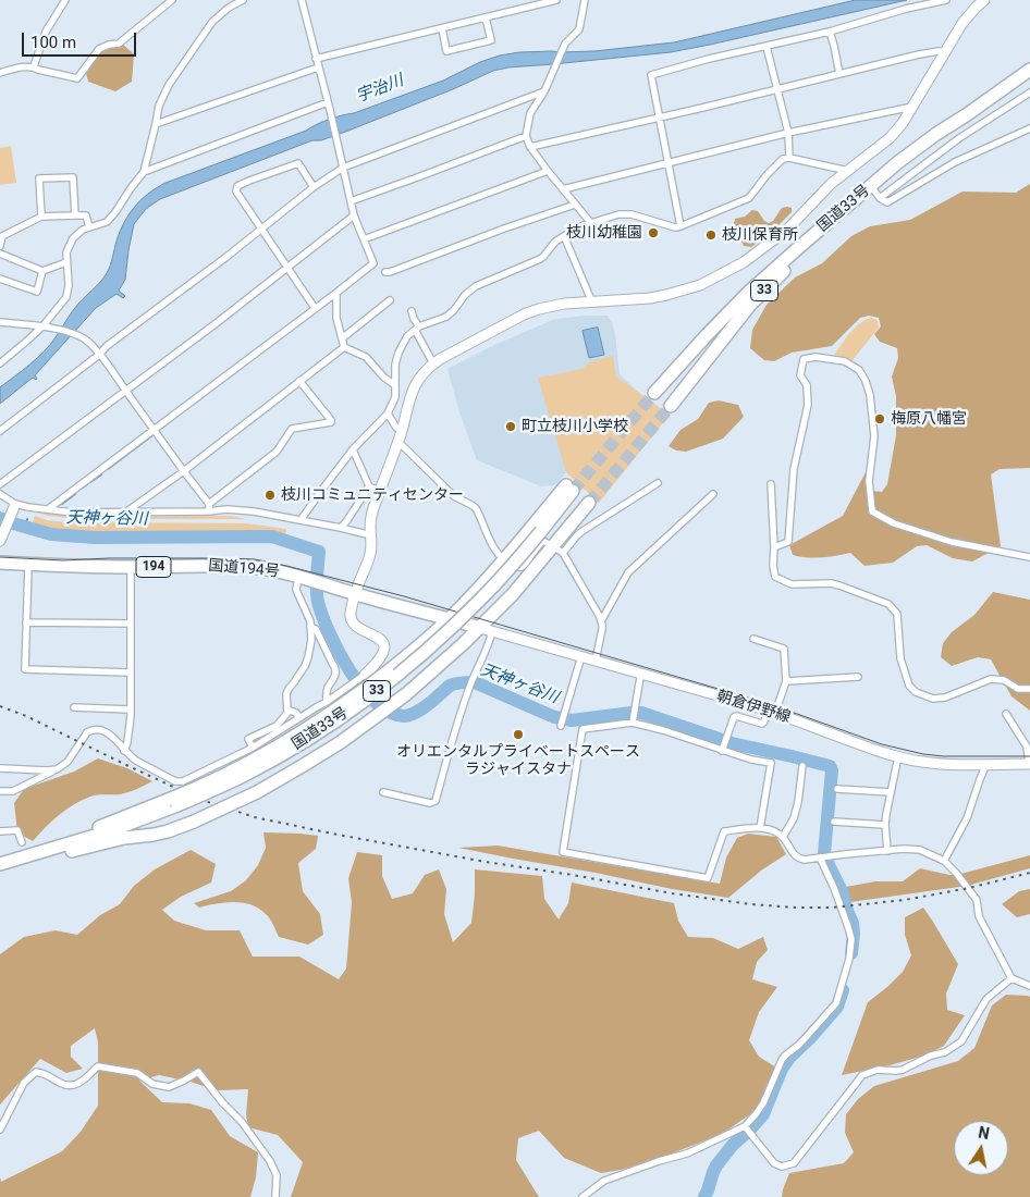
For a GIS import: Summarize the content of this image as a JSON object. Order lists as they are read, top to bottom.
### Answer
{
  "streets": {
    "highway": [
      "国道33号",
      "33",
      "194",
      "国道194号"
    ],
    "street": ["朝倉伊野線"]
  },
  "crossings": [
    ["国道33号", "33"],
    ["33", "国道194号"],
    ["国道194号", "朝倉伊野線"]
  ],
  "water": ["宇治川", "天神ヶ谷川"],
  "places": [
    "枝川幼稚園",
    "枝川保育所",
    "梅原八幡宮",
    "町立枝川小学校",
    "枝川コミュニティセンター",
    "オリエンタルプライベートスペース ラジャイスタナ"
  ],
  "scale_bar": "100 m",
  "north": "top"
}
